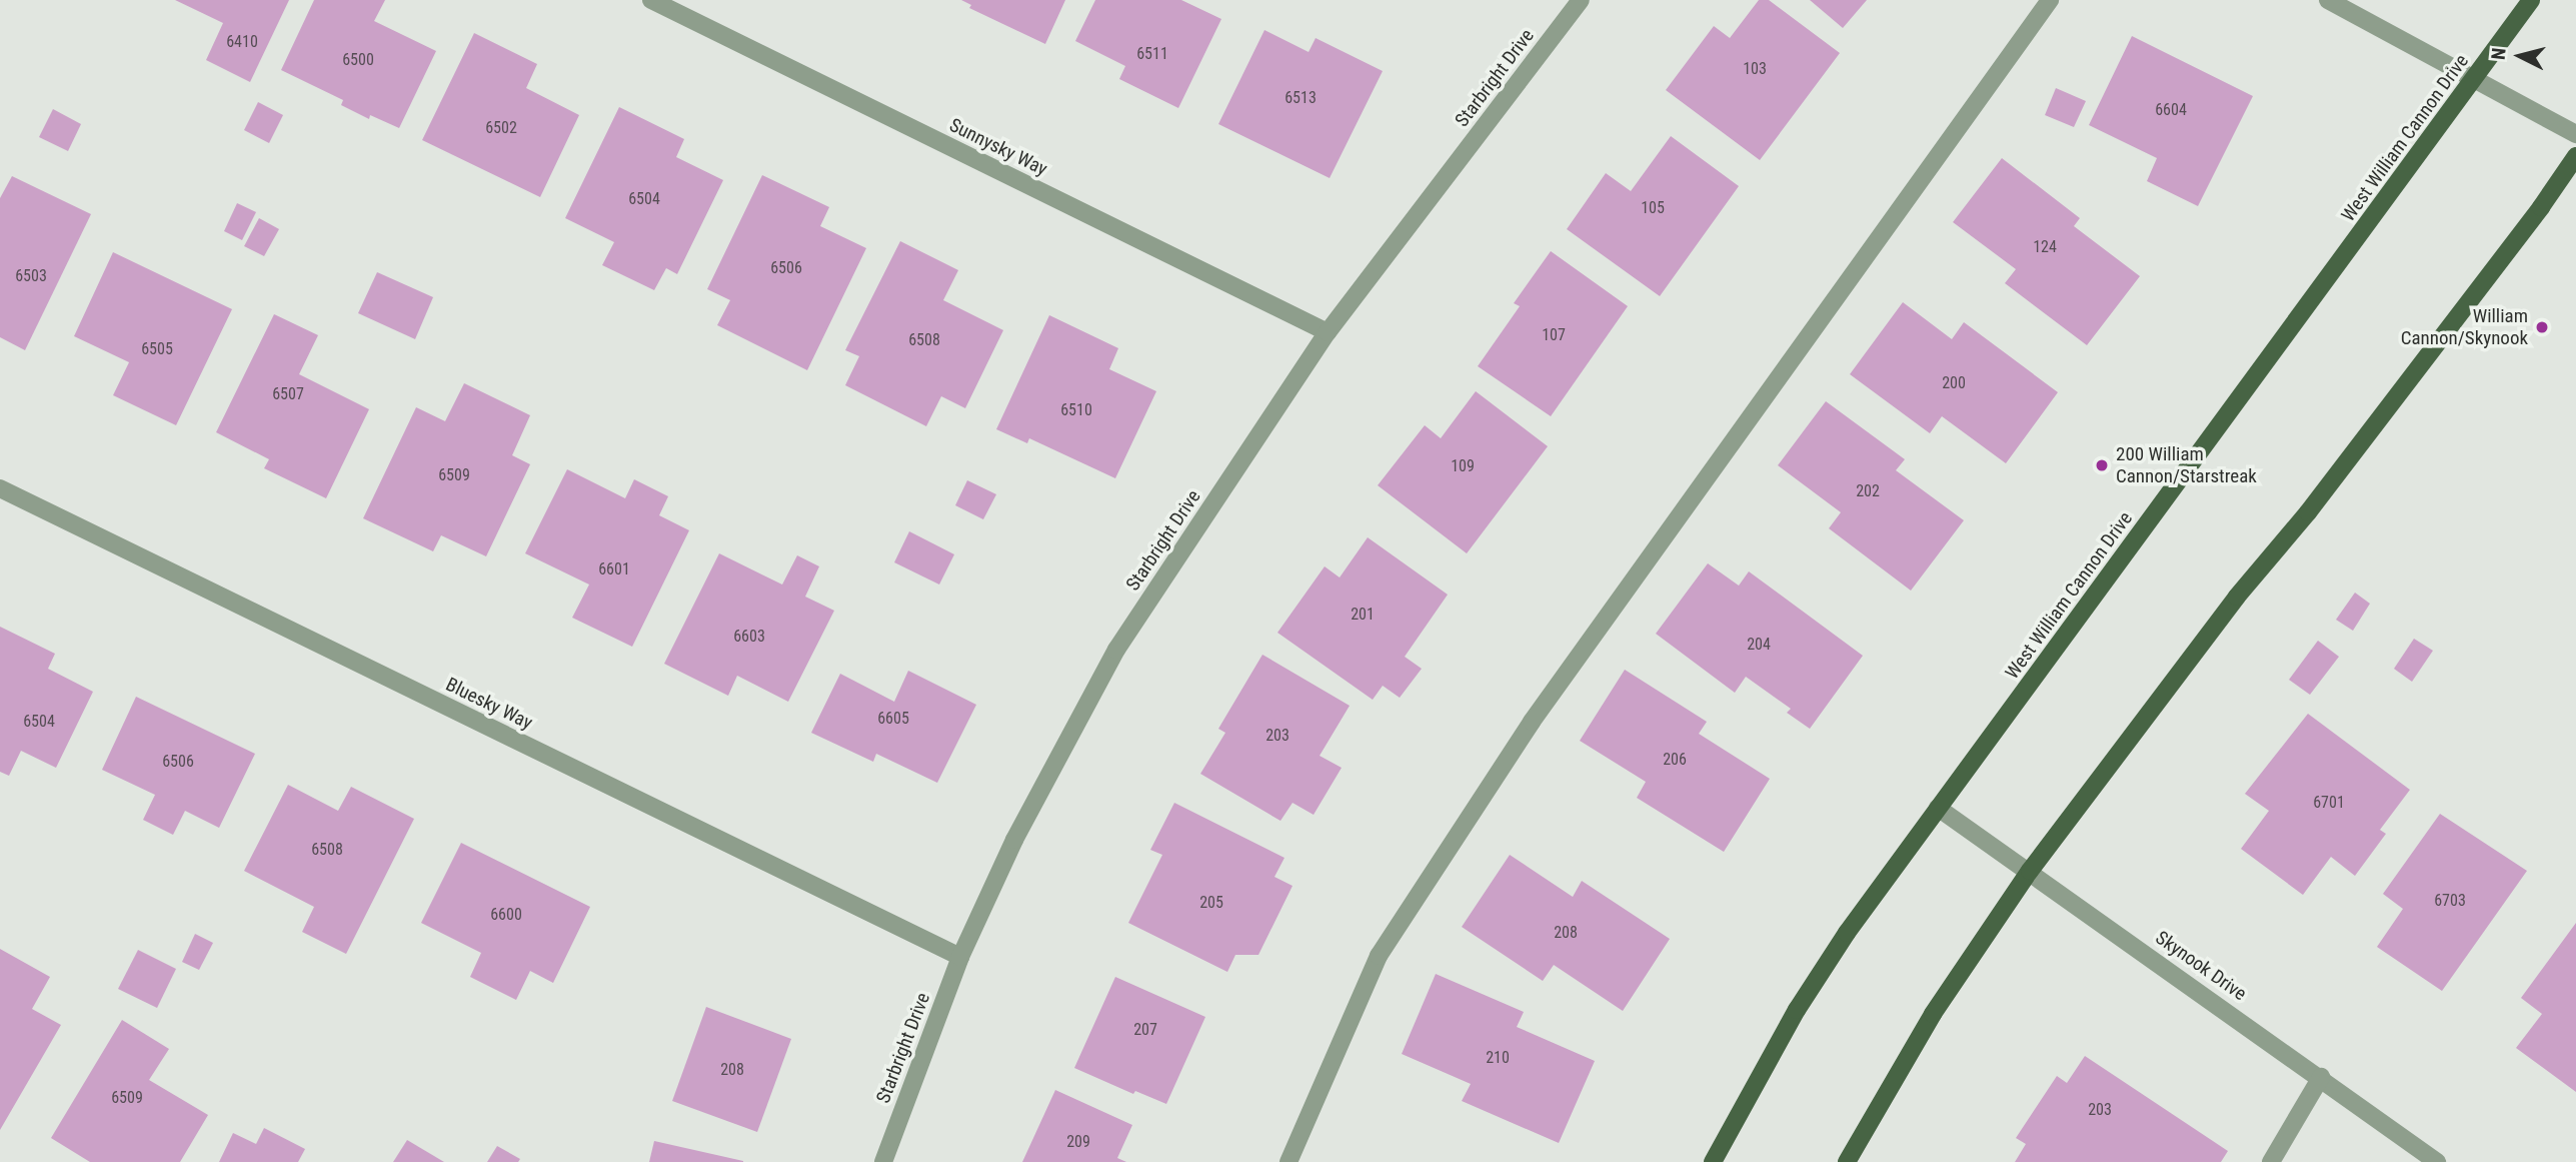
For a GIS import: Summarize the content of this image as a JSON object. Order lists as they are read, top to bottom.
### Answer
{
  "streets": {
    "main road": ["West William Cannon Drive"],
    "street": [
      "Starbright Drive",
      "Sunnysky Way",
      "Bluesky Way",
      "Skynook Drive"
    ]
  },
  "crossings": [
    ["Starbright Drive", "Sunnysky Way"],
    ["Starbright Drive", "Bluesky Way"],
    ["West William Cannon Drive", "Skynook Drive"]
  ],
  "places": ["William Cannon/Skynook", "200 William Cannon/Starstreak"],
  "house_numbers": [
    "6410",
    "6511",
    "6500",
    "103",
    "6513",
    "6604",
    "6502",
    "6504",
    "105",
    "124",
    "6506",
    "6503",
    "107",
    "6508",
    "6505",
    "200",
    "6507",
    "6510",
    "109",
    "6509",
    "202",
    "6601",
    "201",
    "6603",
    "204",
    "6605",
    "6504",
    "203",
    "206",
    "6506",
    "6701",
    "6508",
    "6703",
    "205",
    "6600",
    "208",
    "207",
    "210",
    "208",
    "6509",
    "203",
    "209"
  ],
  "north": "left"
}
